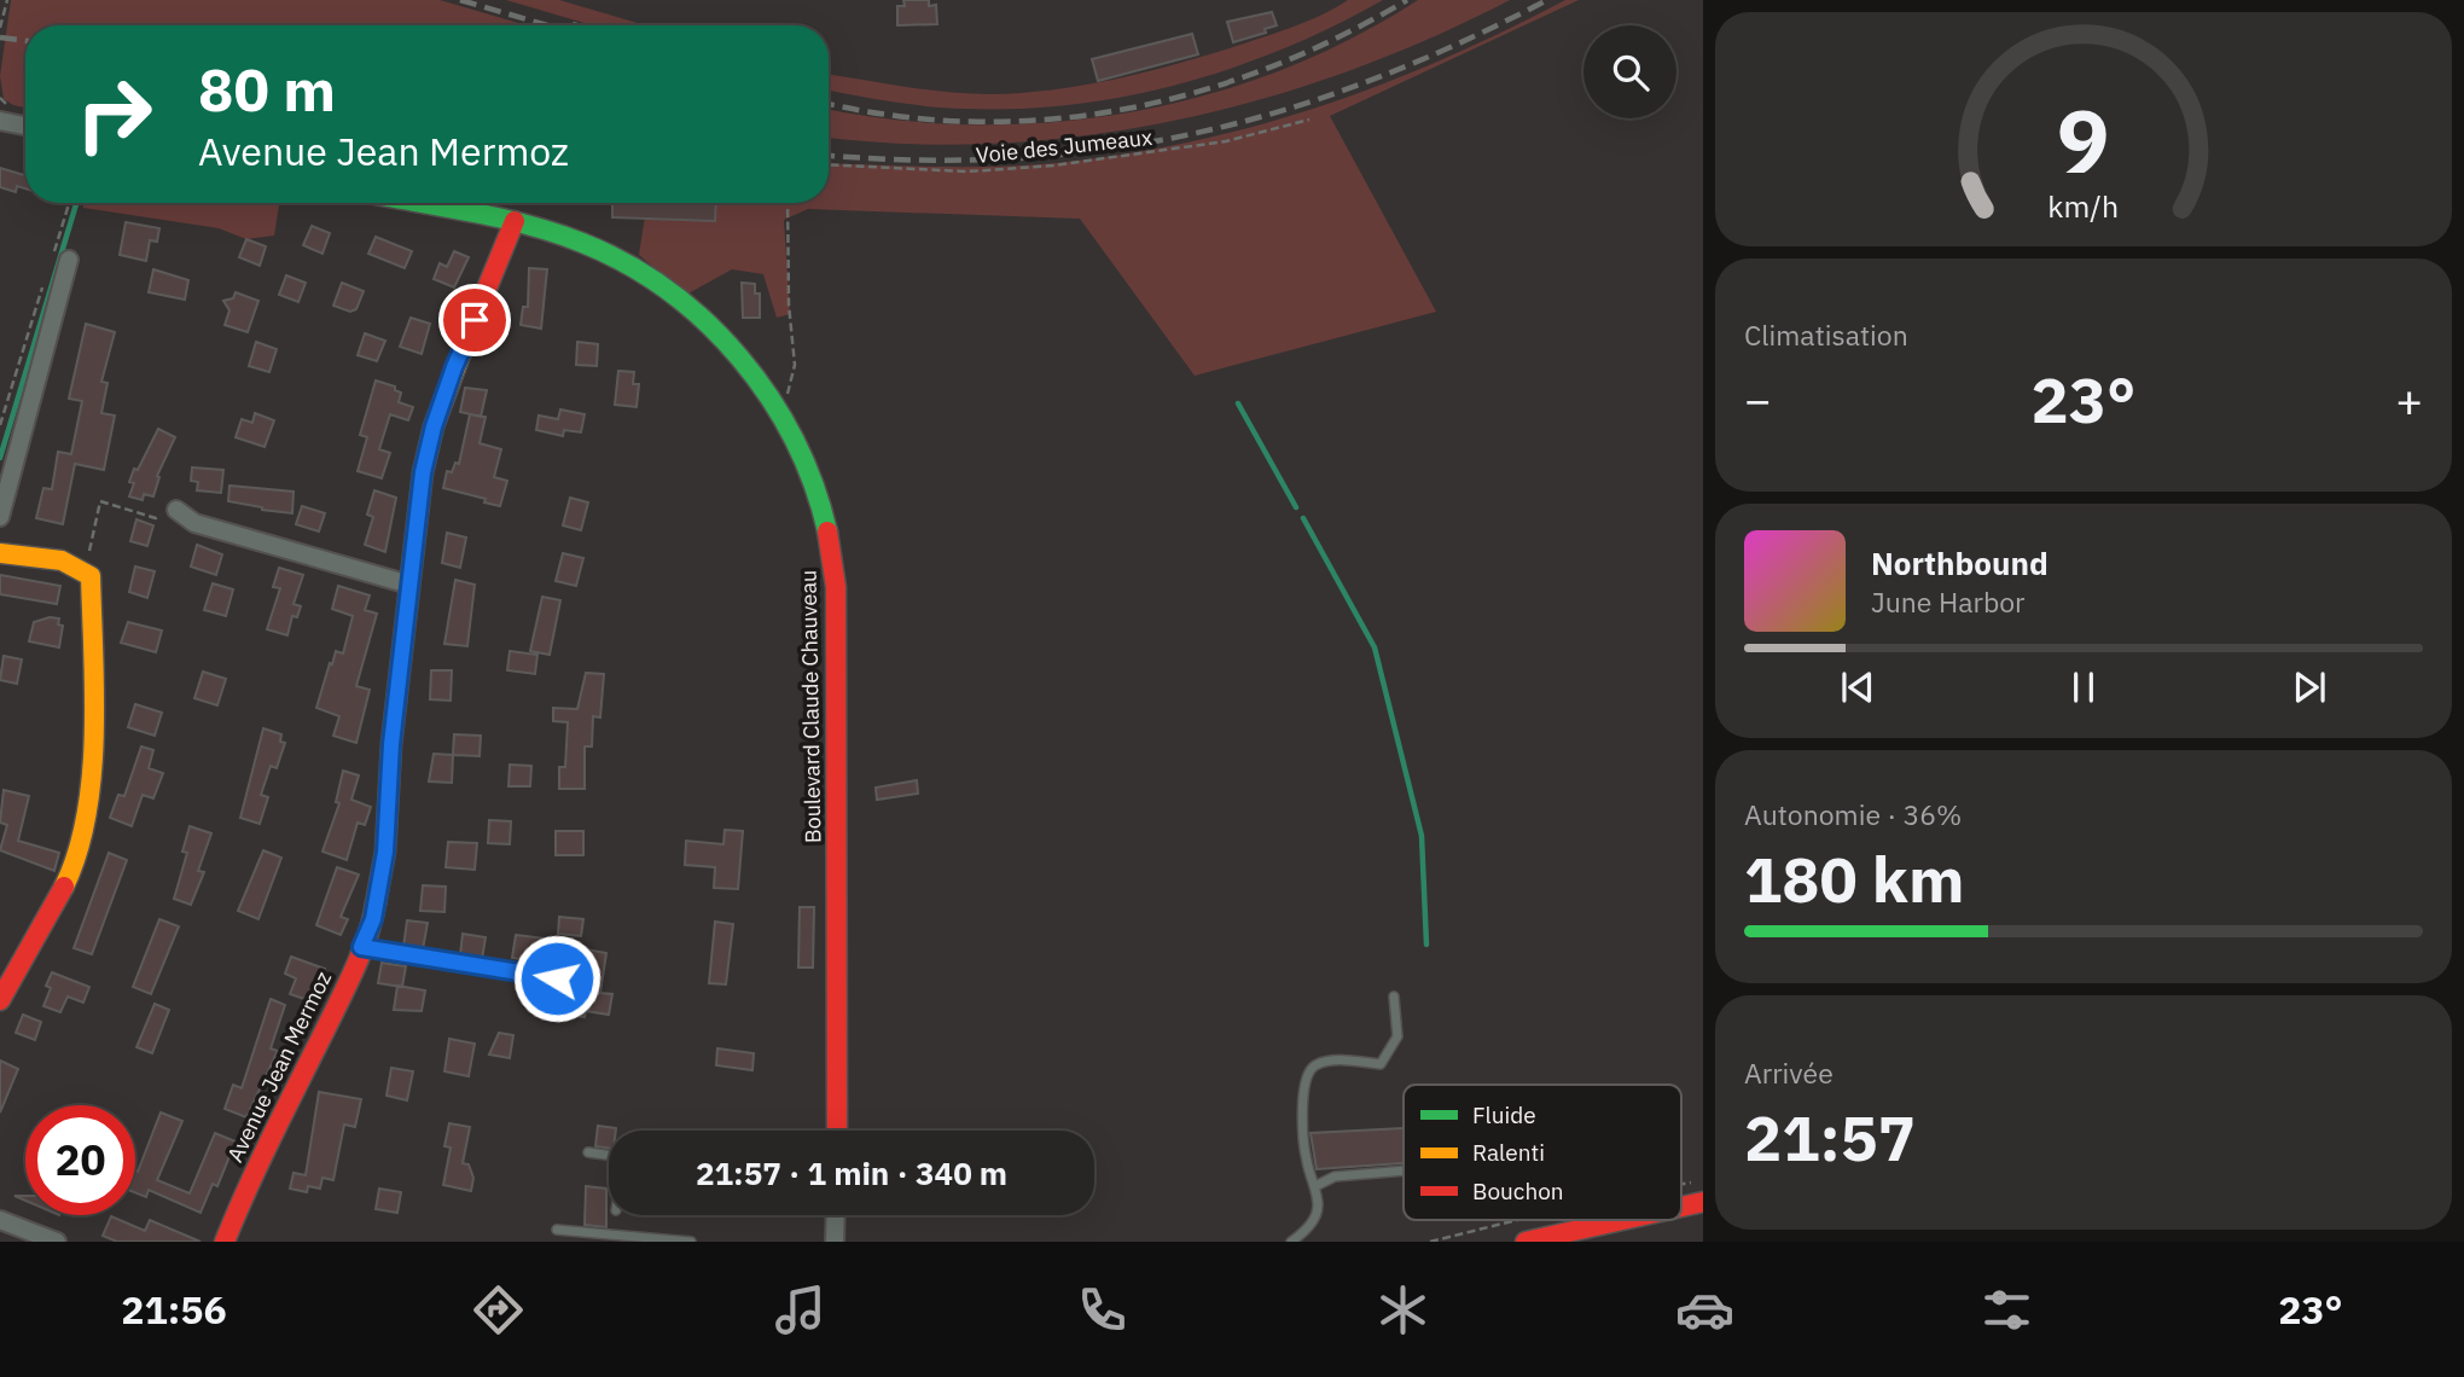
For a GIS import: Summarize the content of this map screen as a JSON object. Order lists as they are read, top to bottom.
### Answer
{
  "streets": {
    "street": ["Boulevard Claude Chauveau", "Avenue Jean Mermoz"],
    "path": ["Voie des Jumeaux"]
  },
  "crossings": [
    ["Boulevard Claude Chauveau", "Avenue Jean Mermoz"]
  ],
  "legend": ["Fluide", "Ralenti", "Bouchon"],
  "page": {
    "turn": ["80 m", "Avenue Jean Mermoz"],
    "tile": [
      "Climatisation",
      ["Autonomie · 36%", "180 km"],
      ["Arrivée", "21:57"]
    ],
    "heat": ["−", "23°", "+"],
    "song": ["Northbound", "June Harbor"],
    "limit": "20",
    "trip": "21:57 · 1 min · 340 m",
    "tabs": ["21:56", "23°"],
    "gauge": ["9", "km/h"]
  }
}
